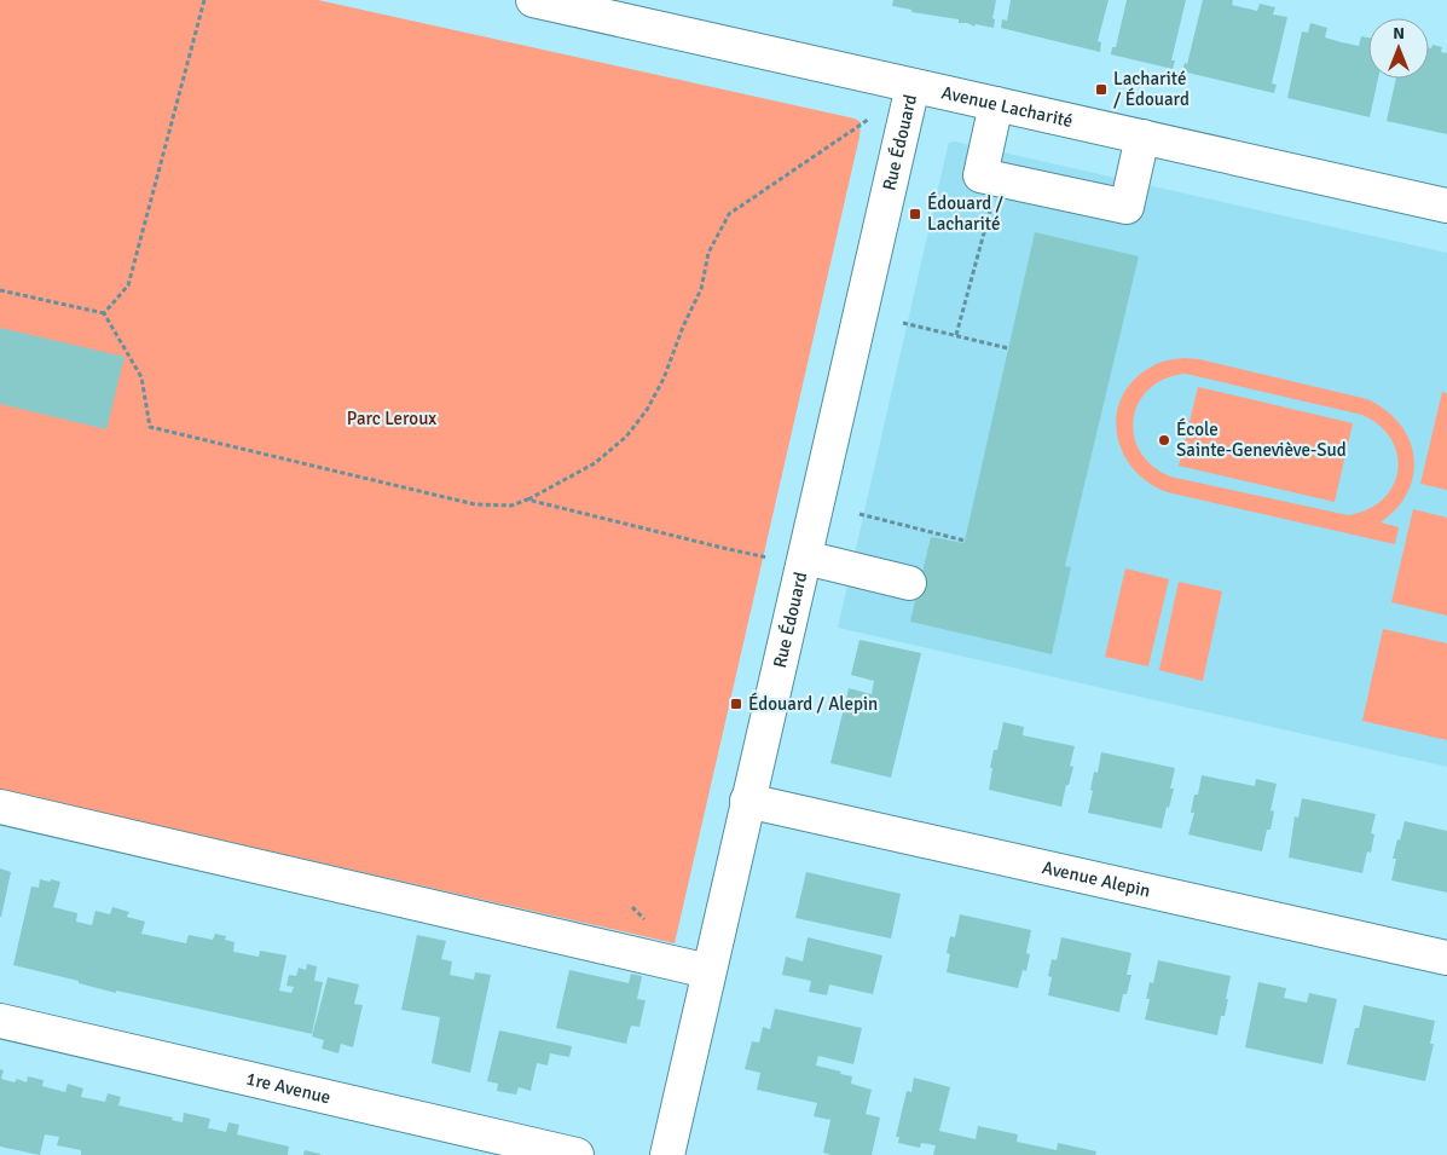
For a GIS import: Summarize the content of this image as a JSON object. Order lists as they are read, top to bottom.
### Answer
{
  "streets": {
    "street": [
      "Avenue Lacharité",
      "Rue Édouard",
      "Avenue Alepin",
      "1re Avenue"
    ]
  },
  "crossings": [
    ["Avenue Lacharité", "Rue Édouard"],
    ["Rue Édouard", "Avenue Alepin"]
  ],
  "parks": ["Parc Leroux"],
  "places": {
    "transit": ["Lacharité / Édouard", "Édouard / Lacharité", "Édouard / Alepin"],
    "other": ["École Sainte-Geneviève-Sud"]
  },
  "north": "top"
}
